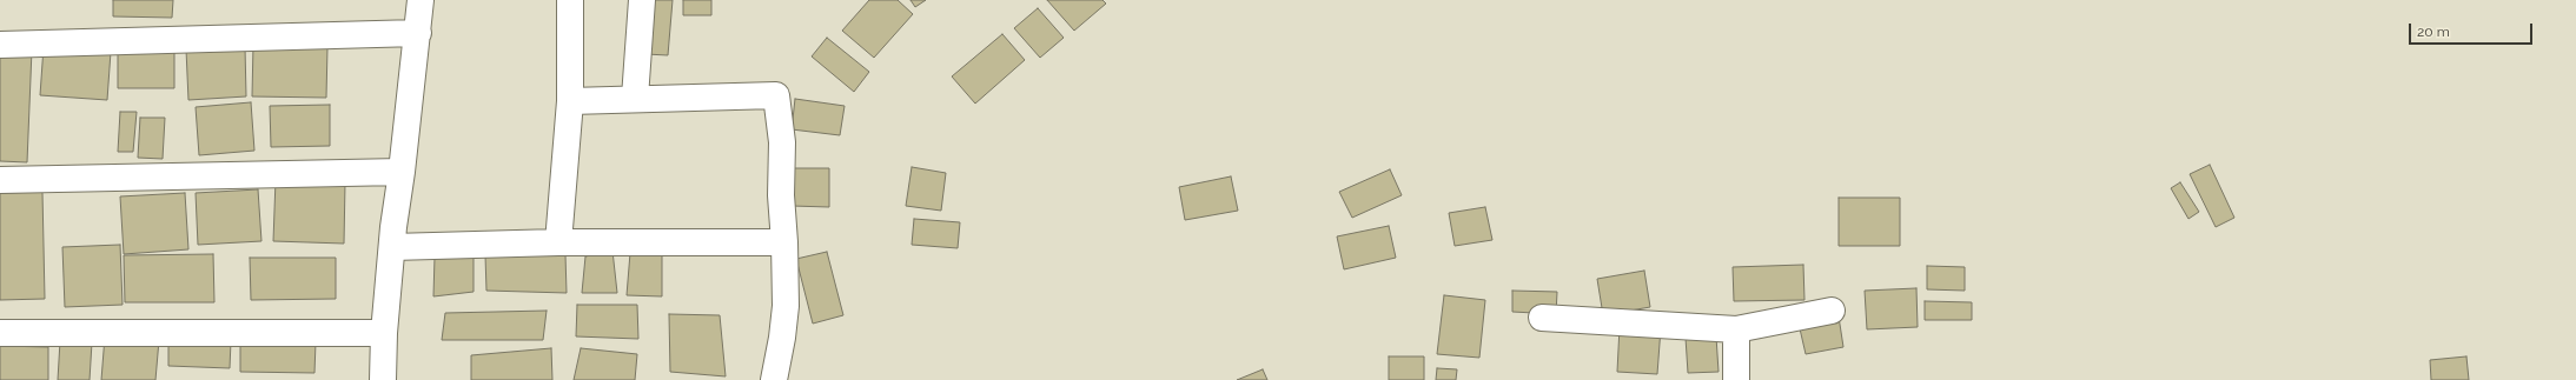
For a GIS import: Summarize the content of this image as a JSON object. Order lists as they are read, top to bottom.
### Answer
{
  "scale_bar": "20 m"
}
